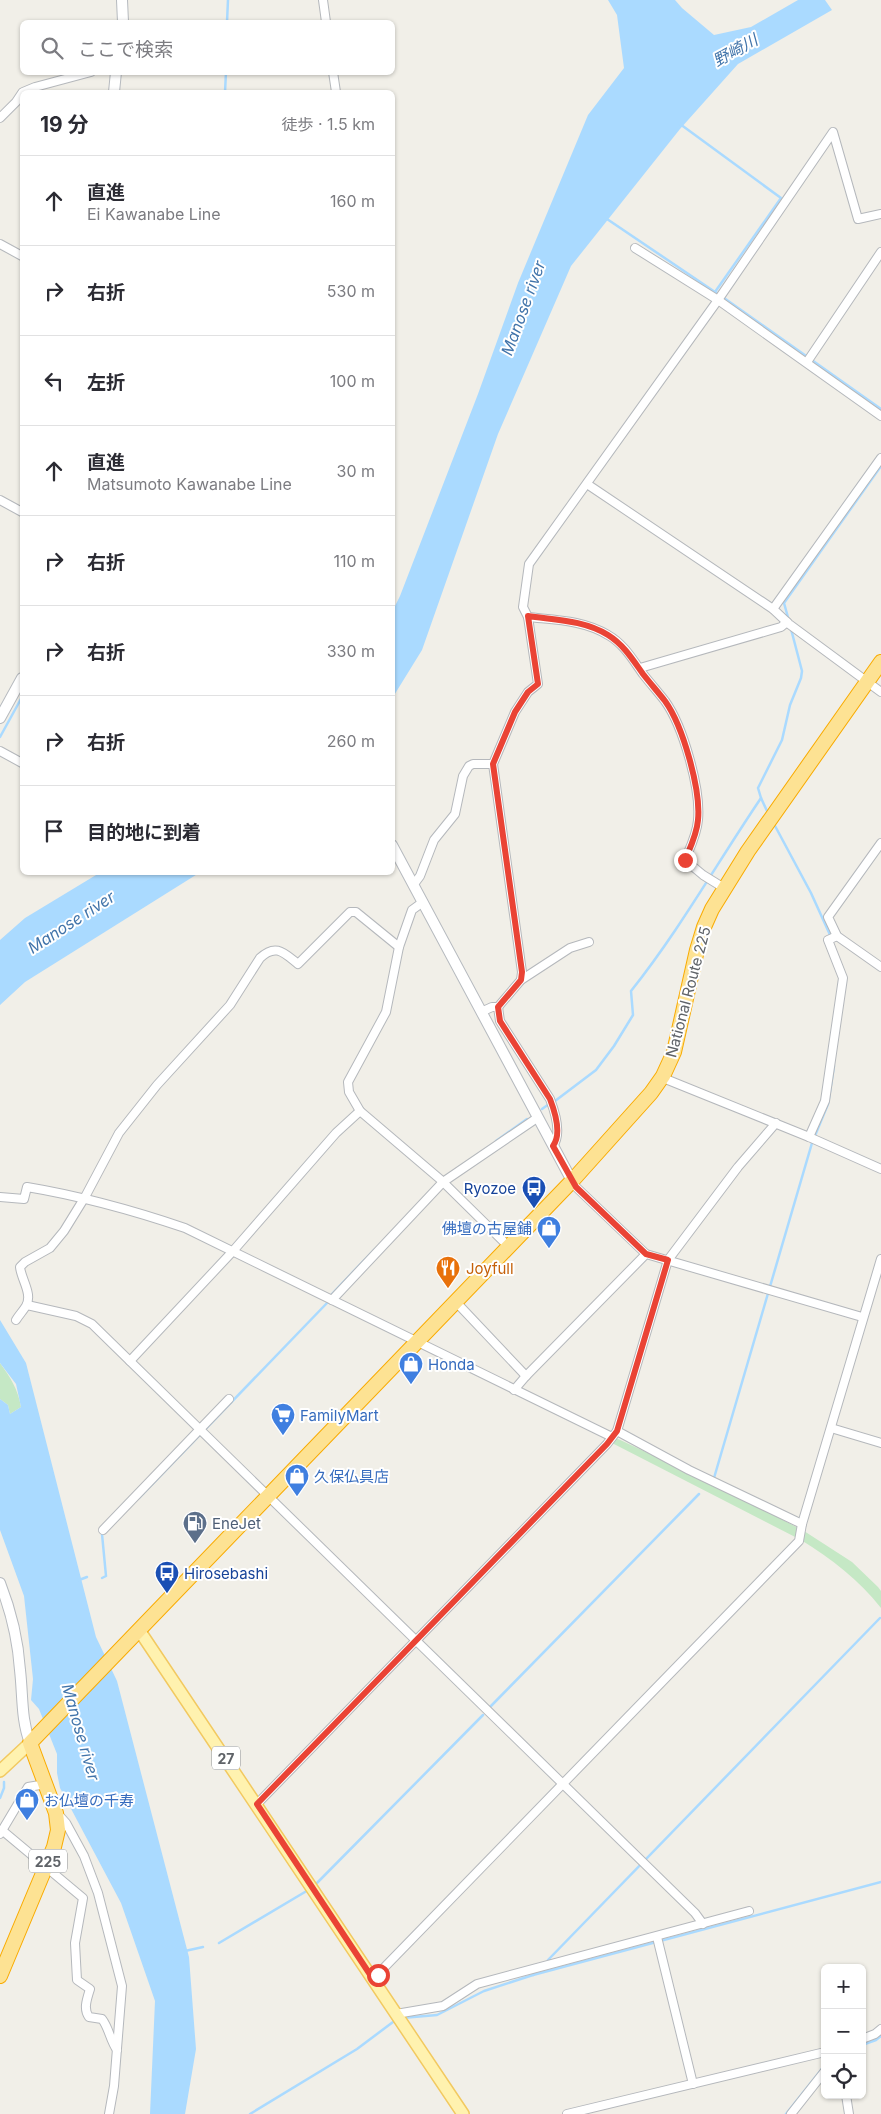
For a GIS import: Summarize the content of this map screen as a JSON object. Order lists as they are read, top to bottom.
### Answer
{
  "streets": {
    "highway": ["National Route 225", "225"],
    "main road": ["27"]
  },
  "crossings": [
    ["National Route 225", "27"],
    ["National Route 225", "225"]
  ],
  "water": ["野崎川", "Manose river"],
  "places": {
    "bus stop": ["Ryozoe", "Hirosebashi"],
    "shop": [
      "佛壇の古屋鋪",
      "Honda",
      "久保仏具店",
      "お仏壇の千寿"
    ],
    "restaurant": ["Joyfull"],
    "supermarket": ["FamilyMart"],
    "fuel station": ["EneJet"]
  },
  "page": {
    "search": "ここで検索",
    "heading": ["19 分", "徒歩 · 1.5 km"],
    "list": [
      ["直進", "Ei Kawanabe Line", "160 m"],
      ["右折", "530 m"],
      ["左折", "100 m"],
      ["直進", "Matsumoto Kawanabe Line", "30 m"],
      ["右折", "110 m"],
      ["右折", "330 m"],
      ["右折", "260 m"],
      "目的地に到着"
    ],
    "map_buttons": ["+", "−"]
  }
}
